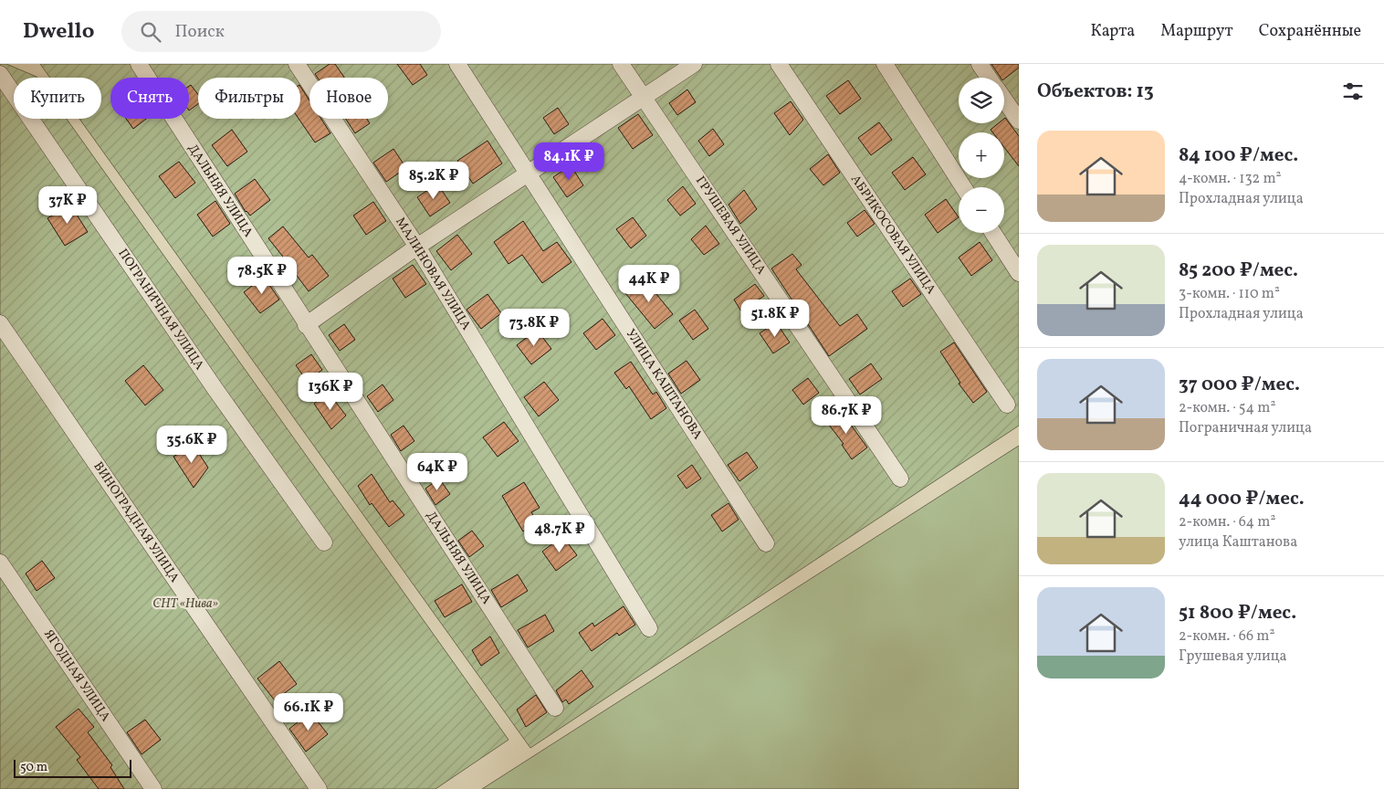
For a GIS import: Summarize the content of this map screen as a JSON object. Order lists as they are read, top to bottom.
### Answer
{
  "streets": {
    "street": [
      "ДАЛЬНЯЯ УЛИЦА",
      "ГРУШЕВАЯ УЛИЦА",
      "АБРИКОСОВАЯ УЛИЦА",
      "МАЛИНОВАЯ УЛИЦА",
      "ПОГРАНИЧНАЯ УЛИЦА",
      "УЛИЦА КАШТАНОВА",
      "ВИНОГРАДНАЯ УЛИЦА",
      "ЯГОДНАЯ УЛИЦА"
    ]
  },
  "parks": ["СНТ «Нива»"],
  "scale_bar": "50 m",
  "page": {
    "header": "Dwello",
    "search": "Поиск",
    "nav": ["Карта", "Маршрут", "Сохранённые"],
    "heading": "Объектов: 13",
    "map_buttons": ["+", "−"],
    "chip": [
      "Купить",
      "Снять",
      "Фильтры",
      "Новое"
    ],
    "list": [
      {
        "name": "84 100 ₽/мес.",
        "note": "4-комн. · 132 m² · Прохладная улица"
      },
      {
        "name": "85 200 ₽/мес.",
        "note": "3-комн. · 110 m² · Прохладная улица"
      },
      {
        "name": "37 000 ₽/мес.",
        "note": "2-комн. · 54 m² · Пограничная улица"
      },
      {
        "name": "44 000 ₽/мес.",
        "note": "2-комн. · 64 m² · улица Каштанова"
      },
      {
        "name": "51 800 ₽/мес.",
        "note": "2-комн. · 66 m² · Грушевая улица"
      }
    ],
    "price": [
      "84.1K ₽",
      "85.2K ₽",
      "37K ₽",
      "78.5K ₽",
      "44K ₽",
      "51.8K ₽",
      "73.8K ₽",
      "136K ₽",
      "86.7K ₽",
      "35.6K ₽",
      "64K ₽",
      "48.7K ₽",
      "66.1K ₽"
    ],
    "scale": "50 m"
  }
}
